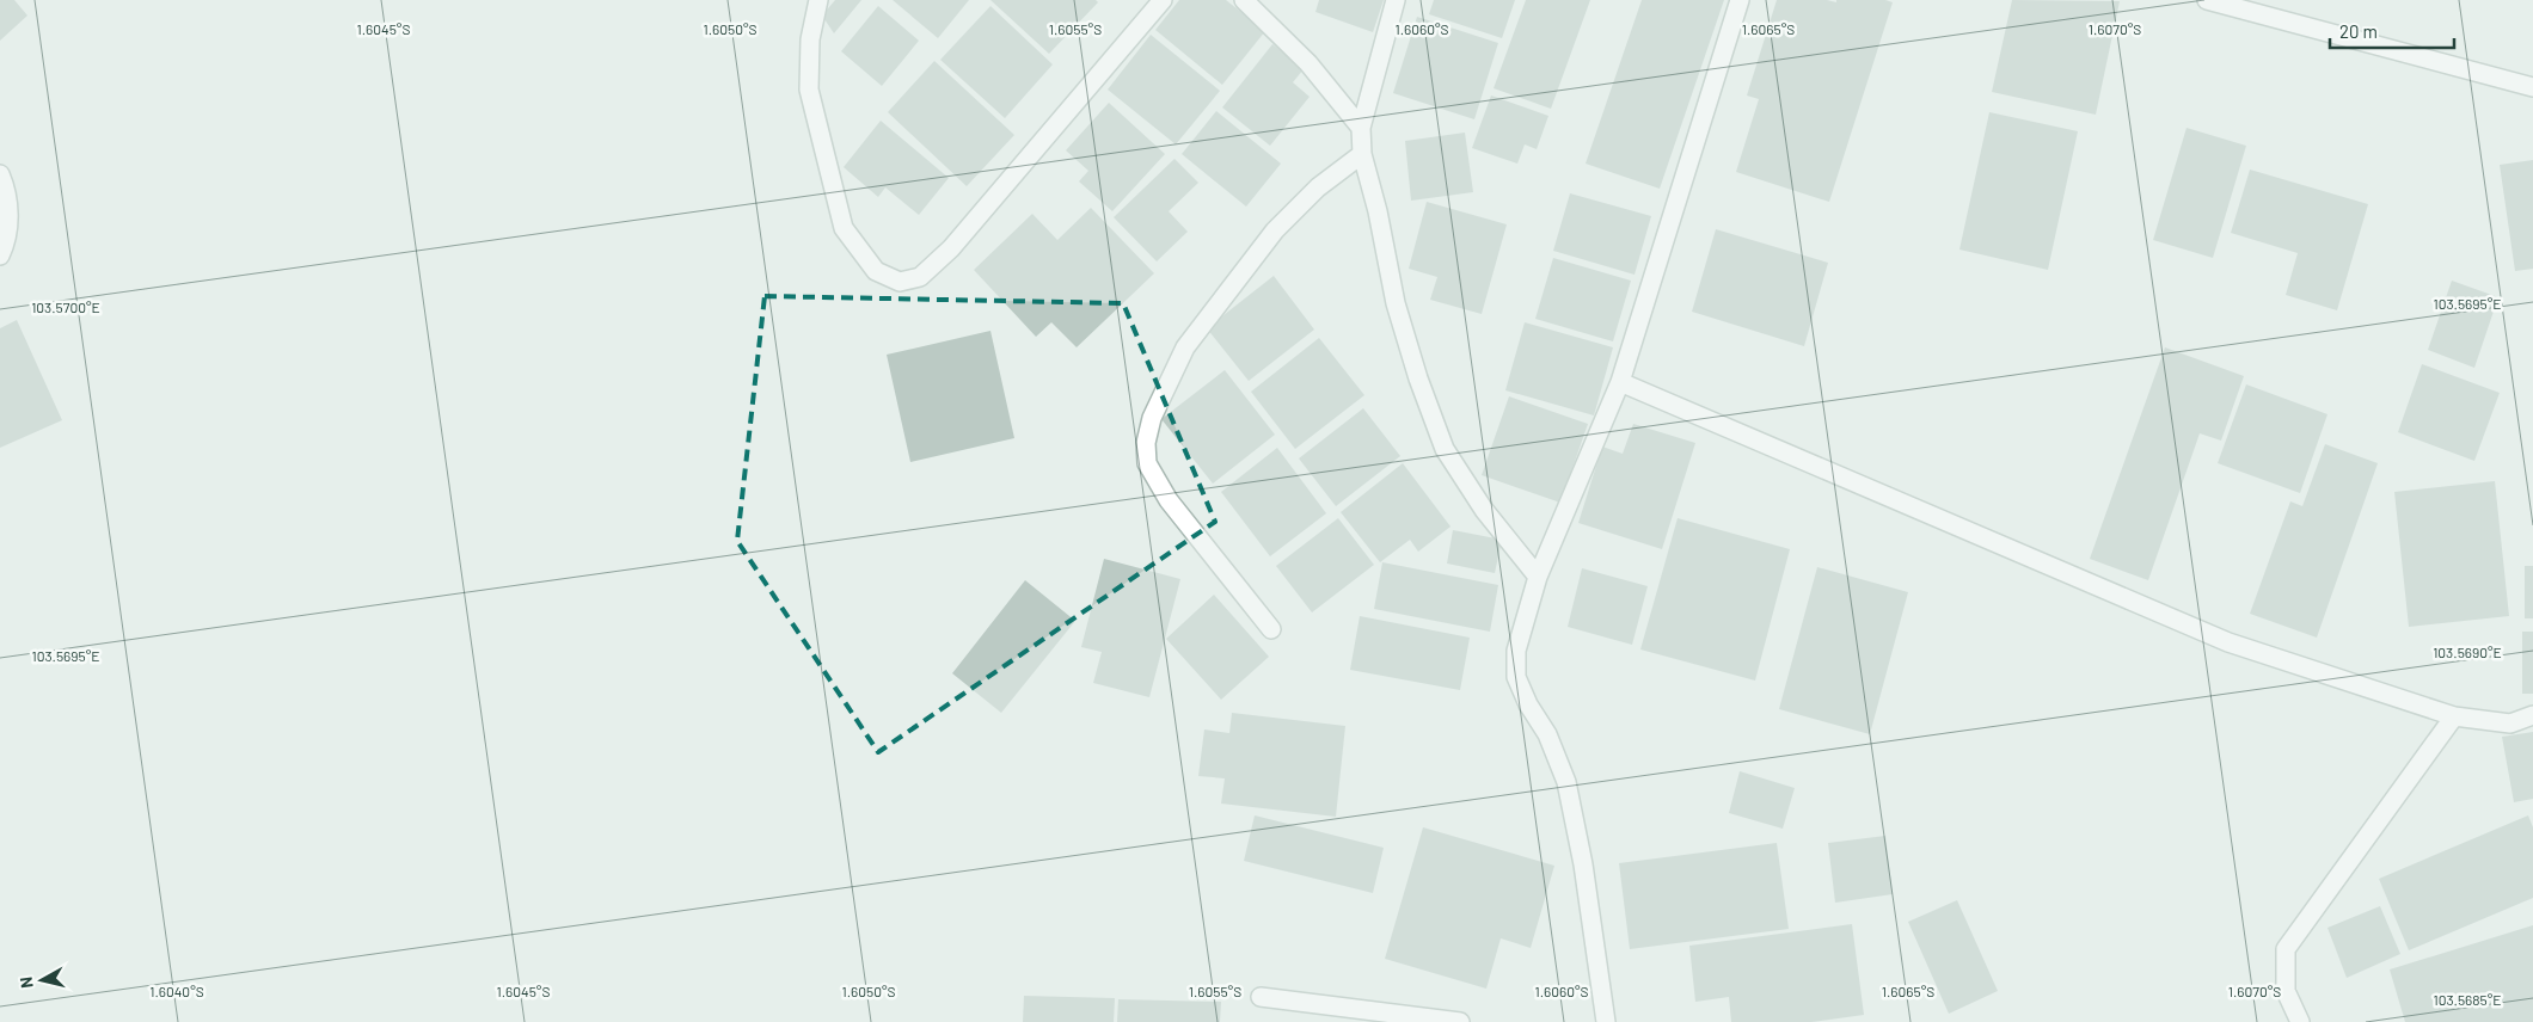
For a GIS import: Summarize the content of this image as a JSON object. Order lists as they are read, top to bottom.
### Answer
{
  "scale_bar": "20 m",
  "north": "left",
  "coordinates": [
    "1.6045°S",
    "1.6050°S",
    "1.6055°S",
    "1.6060°S",
    "1.6065°S",
    "1.6070°S",
    "103.5695°E",
    "103.5700°E",
    "103.5690°E",
    "1.6040°S",
    "103.5685°E"
  ]
}
